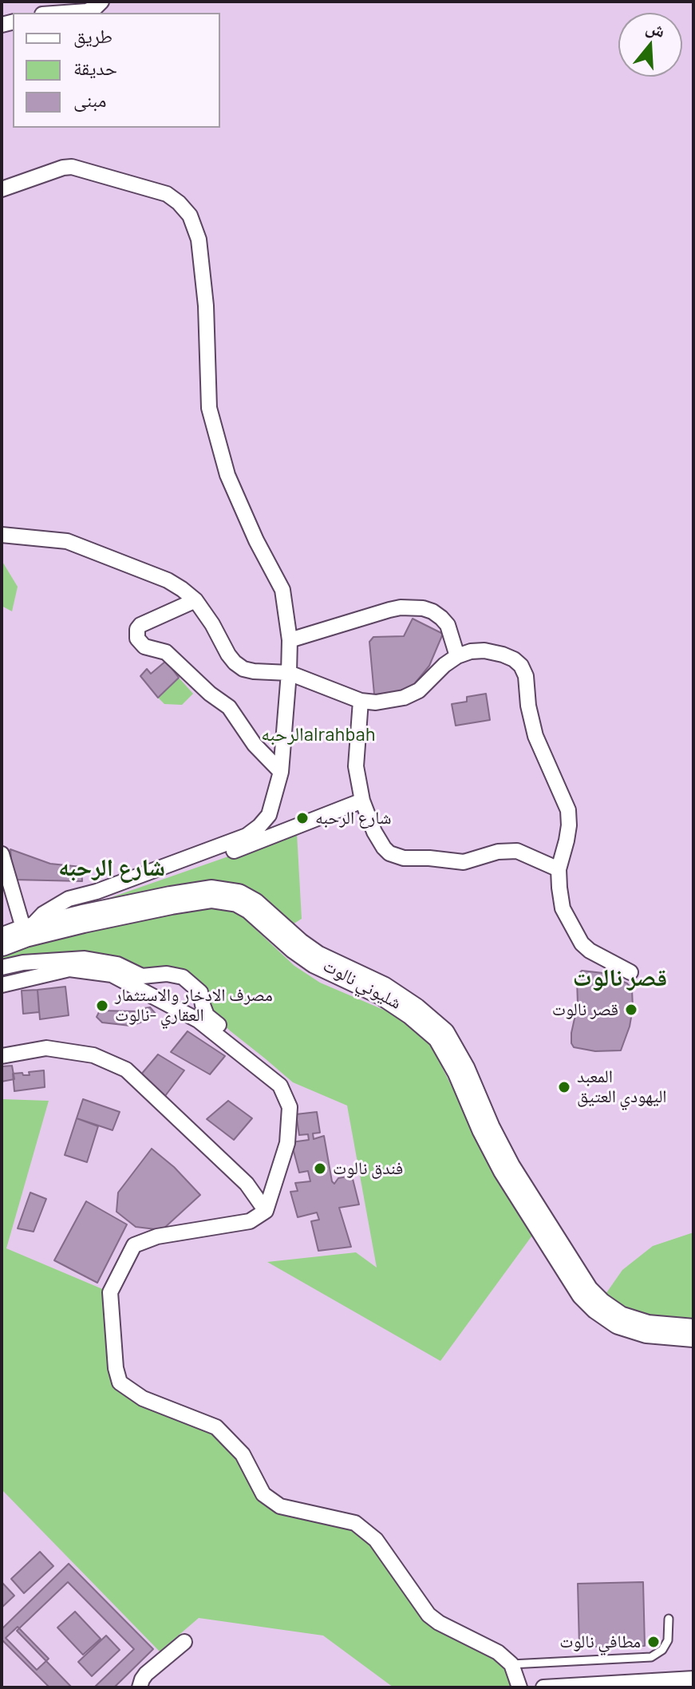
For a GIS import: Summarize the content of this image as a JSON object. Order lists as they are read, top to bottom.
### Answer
{
  "streets": {
    "highway": ["شليوني نالوت"]
  },
  "districts": ["الرحبهalrahbah", "شارع الرحبه", "قصر نالوت"],
  "places": [
    "شارع الرحبه",
    "مصرف الادخار والاستثمار العقاري -نالوت",
    "قصر نالوت",
    "المعبد اليهودي العتيق",
    "فندق نالوت",
    "مطافي نالوت"
  ],
  "legend": ["طريق", "حديقة", "مبنى"],
  "north": "top"
}
